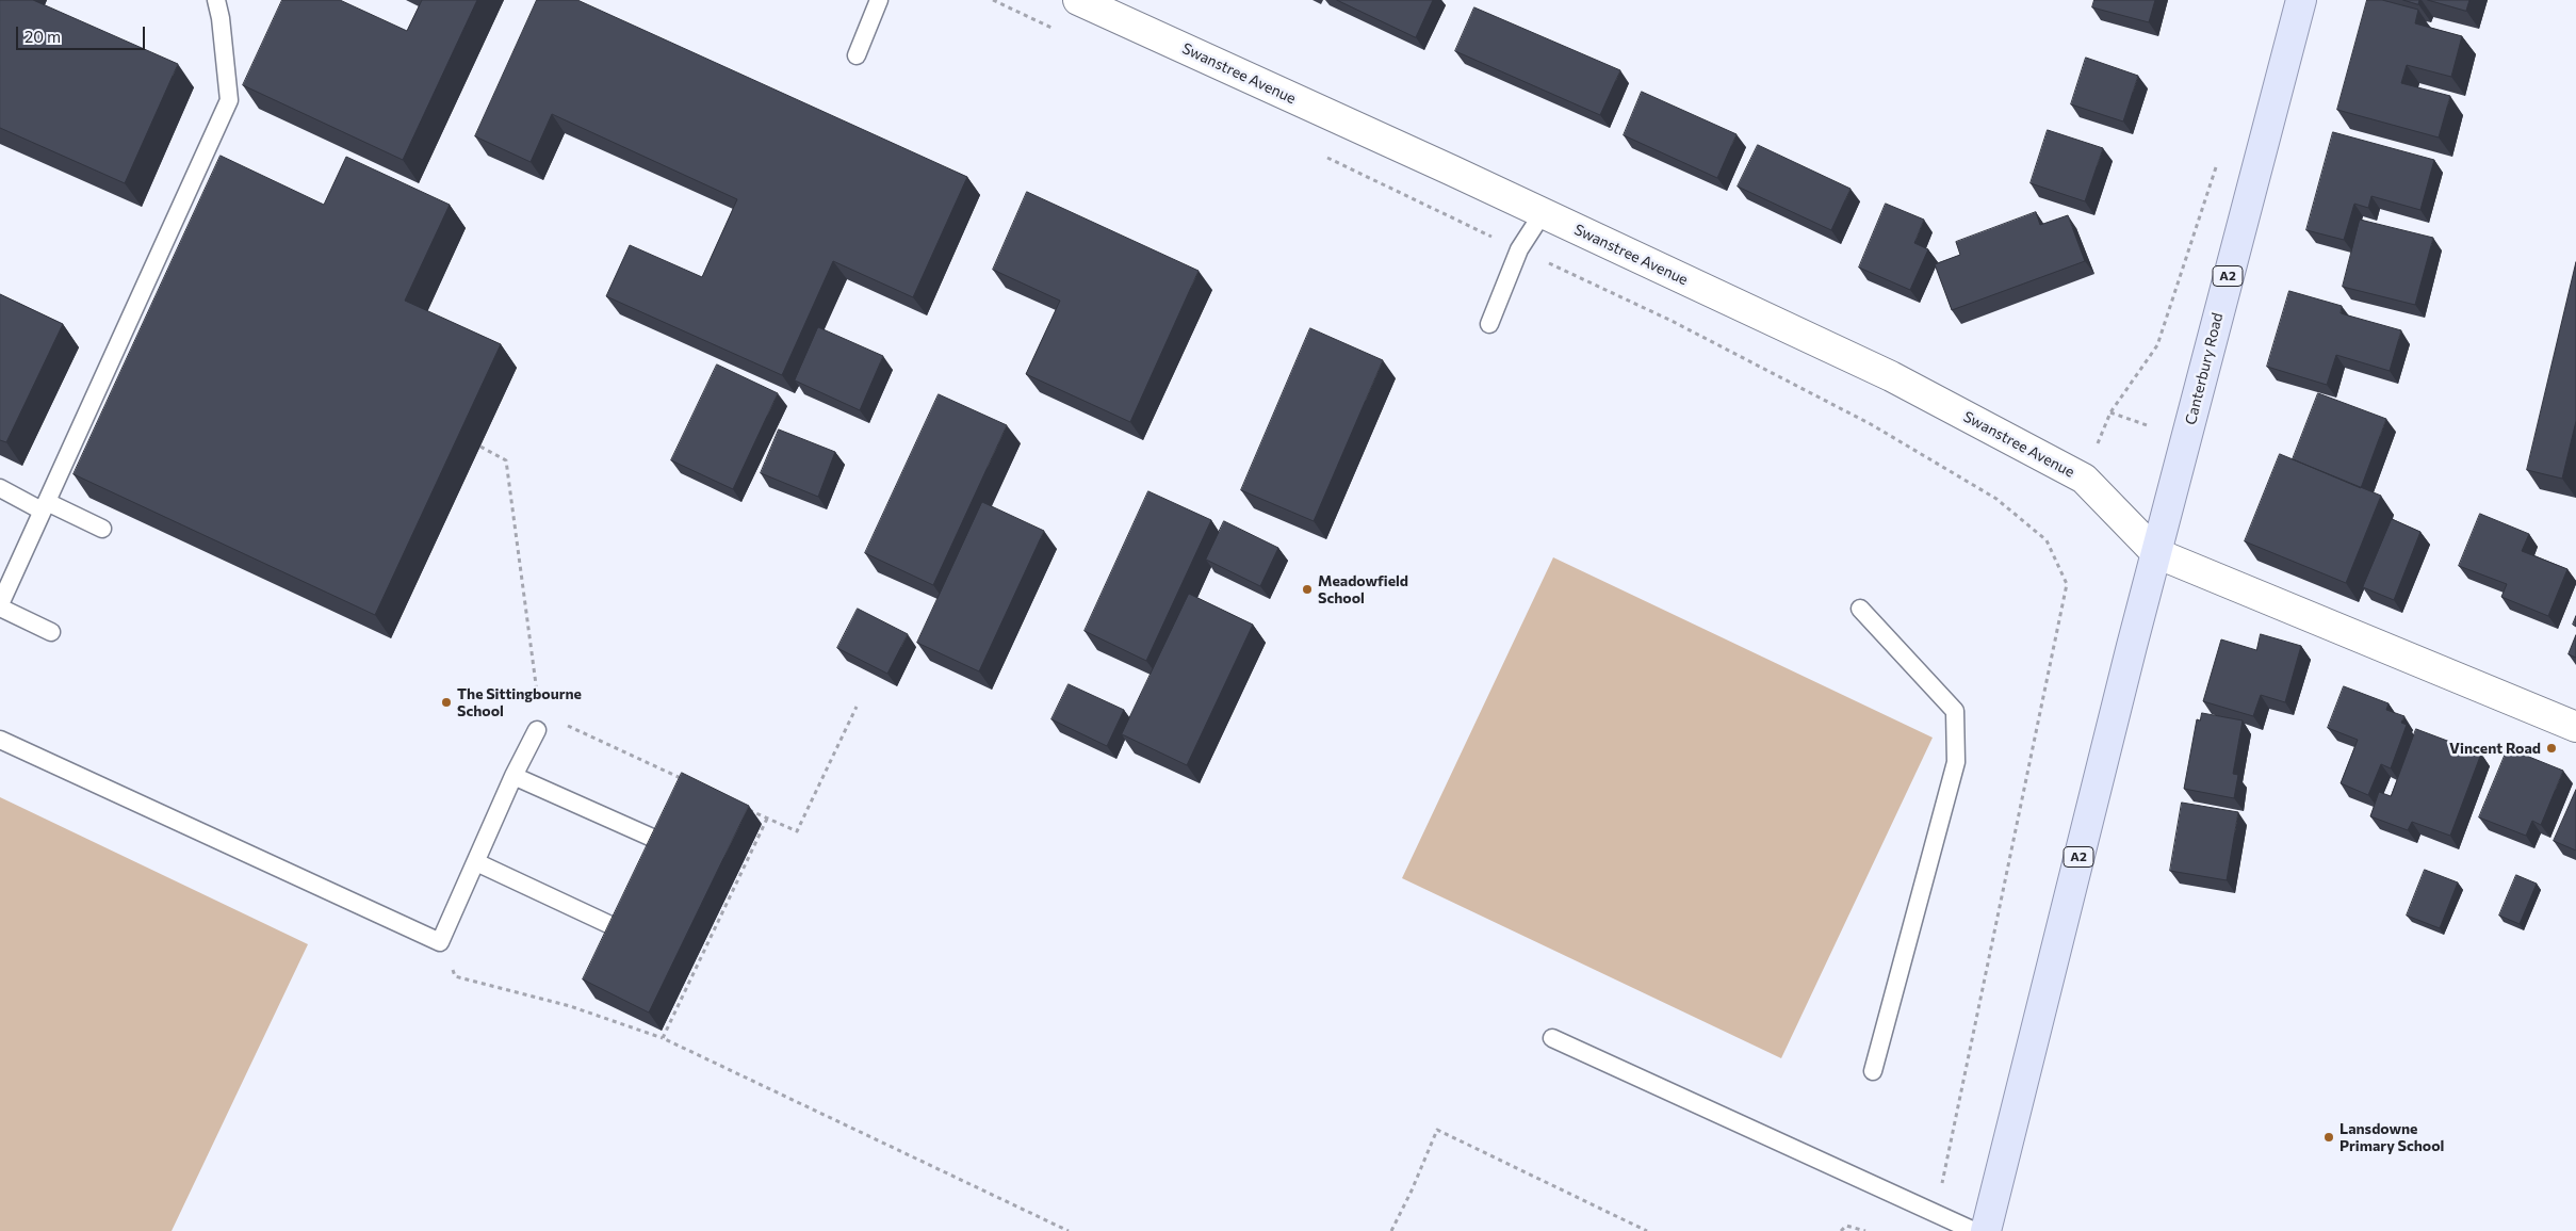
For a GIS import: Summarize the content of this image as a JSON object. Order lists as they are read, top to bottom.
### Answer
{
  "streets": {
    "main road": ["A2", "Canterbury Road"],
    "street": ["Swanstree Avenue"]
  },
  "crossings": [
    ["Swanstree Avenue", "A2"],
    ["Swanstree Avenue", "Canterbury Road"],
    ["A2", "Canterbury Road"]
  ],
  "places": [
    "Meadowfield School",
    "The Sittingbourne School",
    "Vincent Road",
    "Lansdowne Primary School"
  ],
  "scale_bar": "20 m"
}
